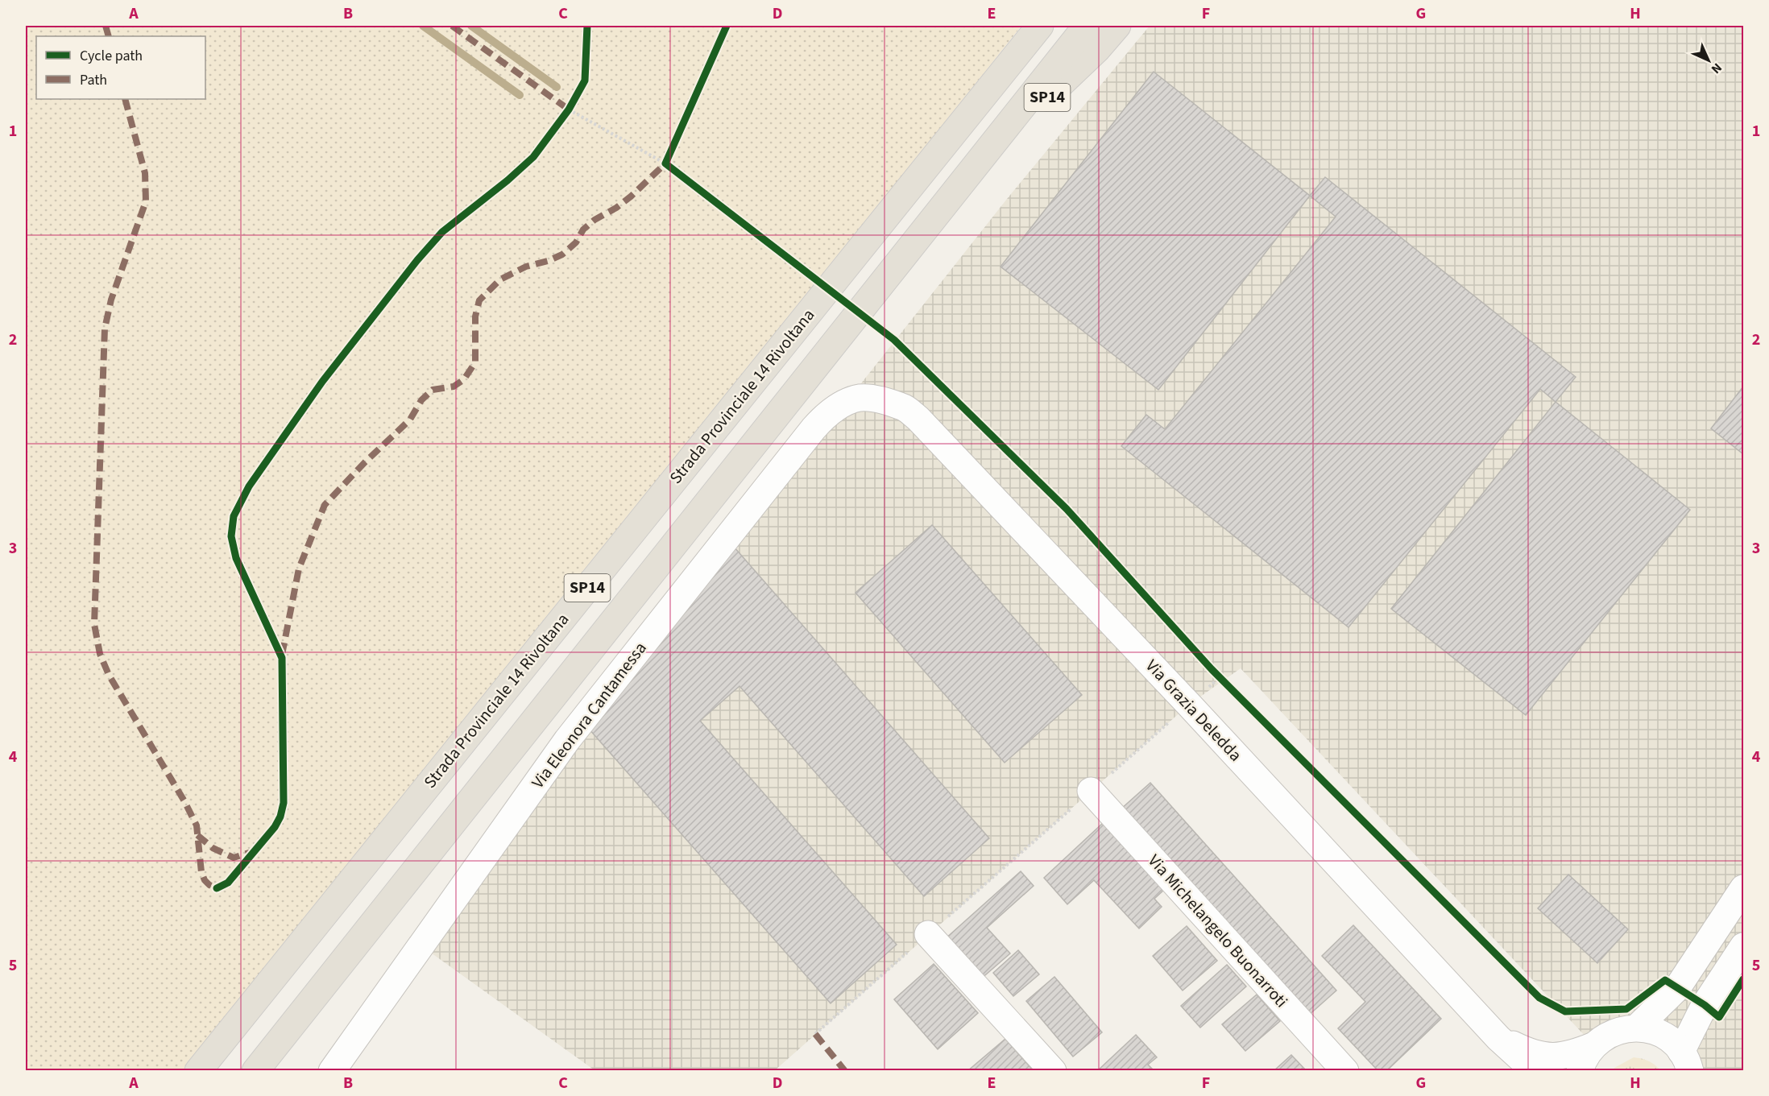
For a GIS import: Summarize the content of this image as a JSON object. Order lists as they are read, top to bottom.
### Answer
{
  "streets": {
    "highway": ["SP14", "Strada Provinciale 14 Rivoltana"],
    "street": ["Via Grazia Deledda", "Via Eleonora Cantamessa", "Via Michelangelo Buonarroti"]
  },
  "crossings": [
    ["SP14", "Strada Provinciale 14 Rivoltana"],
    ["Via Grazia Deledda", "Via Eleonora Cantamessa"]
  ],
  "legend": ["Cycle path", "Path"],
  "north": "bottom right",
  "grid": {
    "columns": [
      "A",
      "B",
      "C",
      "D",
      "E",
      "F",
      "G",
      "H"
    ],
    "rows": [
      "1",
      "2",
      "3",
      "4",
      "5"
    ]
  }
}
